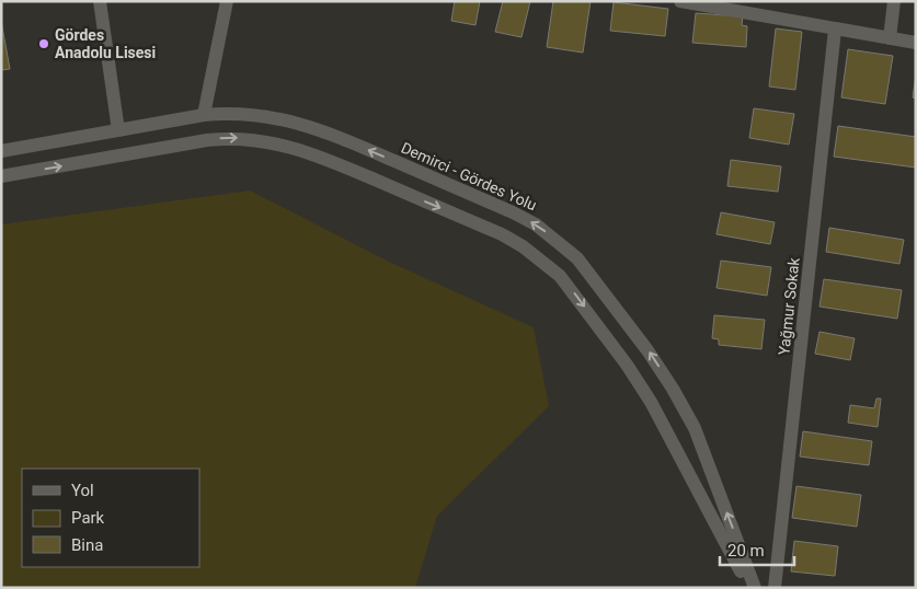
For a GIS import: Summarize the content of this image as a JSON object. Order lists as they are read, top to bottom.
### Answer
{
  "streets": {
    "main road": ["Demirci - Gördes Yolu", "Yağmur Sokak"]
  },
  "one_way": ["Demirci - Gördes Yolu"],
  "places": ["Gördes Anadolu Lisesi"],
  "legend": ["Yol", "Park", "Bina"],
  "scale_bar": "20 m"
}
